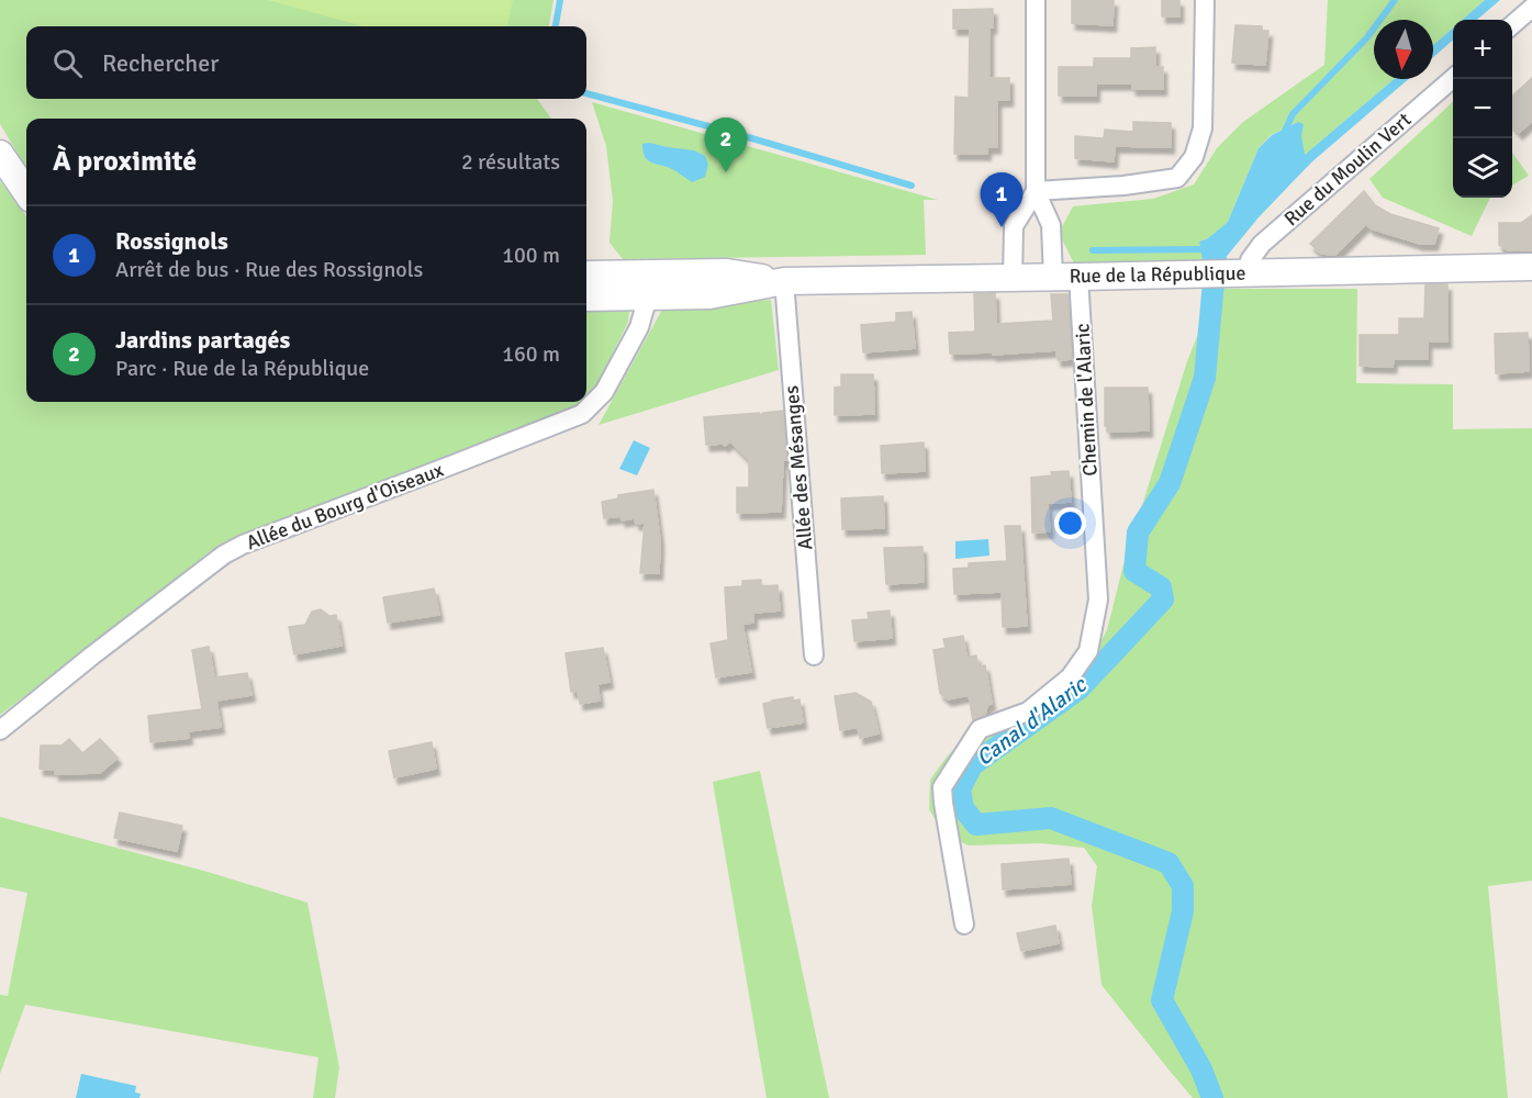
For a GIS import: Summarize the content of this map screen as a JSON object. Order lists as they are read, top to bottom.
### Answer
{
  "streets": {
    "street": [
      "Rue du Moulin Vert",
      "Rue de la République",
      "Chemin de l'Alaric",
      "Allée des Mésanges",
      "Allée du Bourg d'Oiseaux"
    ]
  },
  "crossings": [
    ["Rue du Moulin Vert", "Rue de la République"],
    ["Rue de la République", "Chemin de l'Alaric"],
    ["Rue de la République", "Allée des Mésanges"],
    ["Rue de la République", "Allée du Bourg d'Oiseaux"]
  ],
  "water": ["Canal d'Alaric"],
  "north": "bottom",
  "page": {
    "map_buttons": ["+", "−"],
    "search": "Rechercher",
    "pins": ["2", "1"],
    "heading": ["À proximité", "2 résultats"],
    "list": [
      {
        "mark": "1",
        "name": "Rossignols",
        "note": "Arrêt de bus · Rue des Rossignols",
        "value": "100 m"
      },
      {
        "mark": "2",
        "name": "Jardins partagés",
        "note": "Parc · Rue de la République",
        "value": "160 m"
      }
    ]
  }
}
